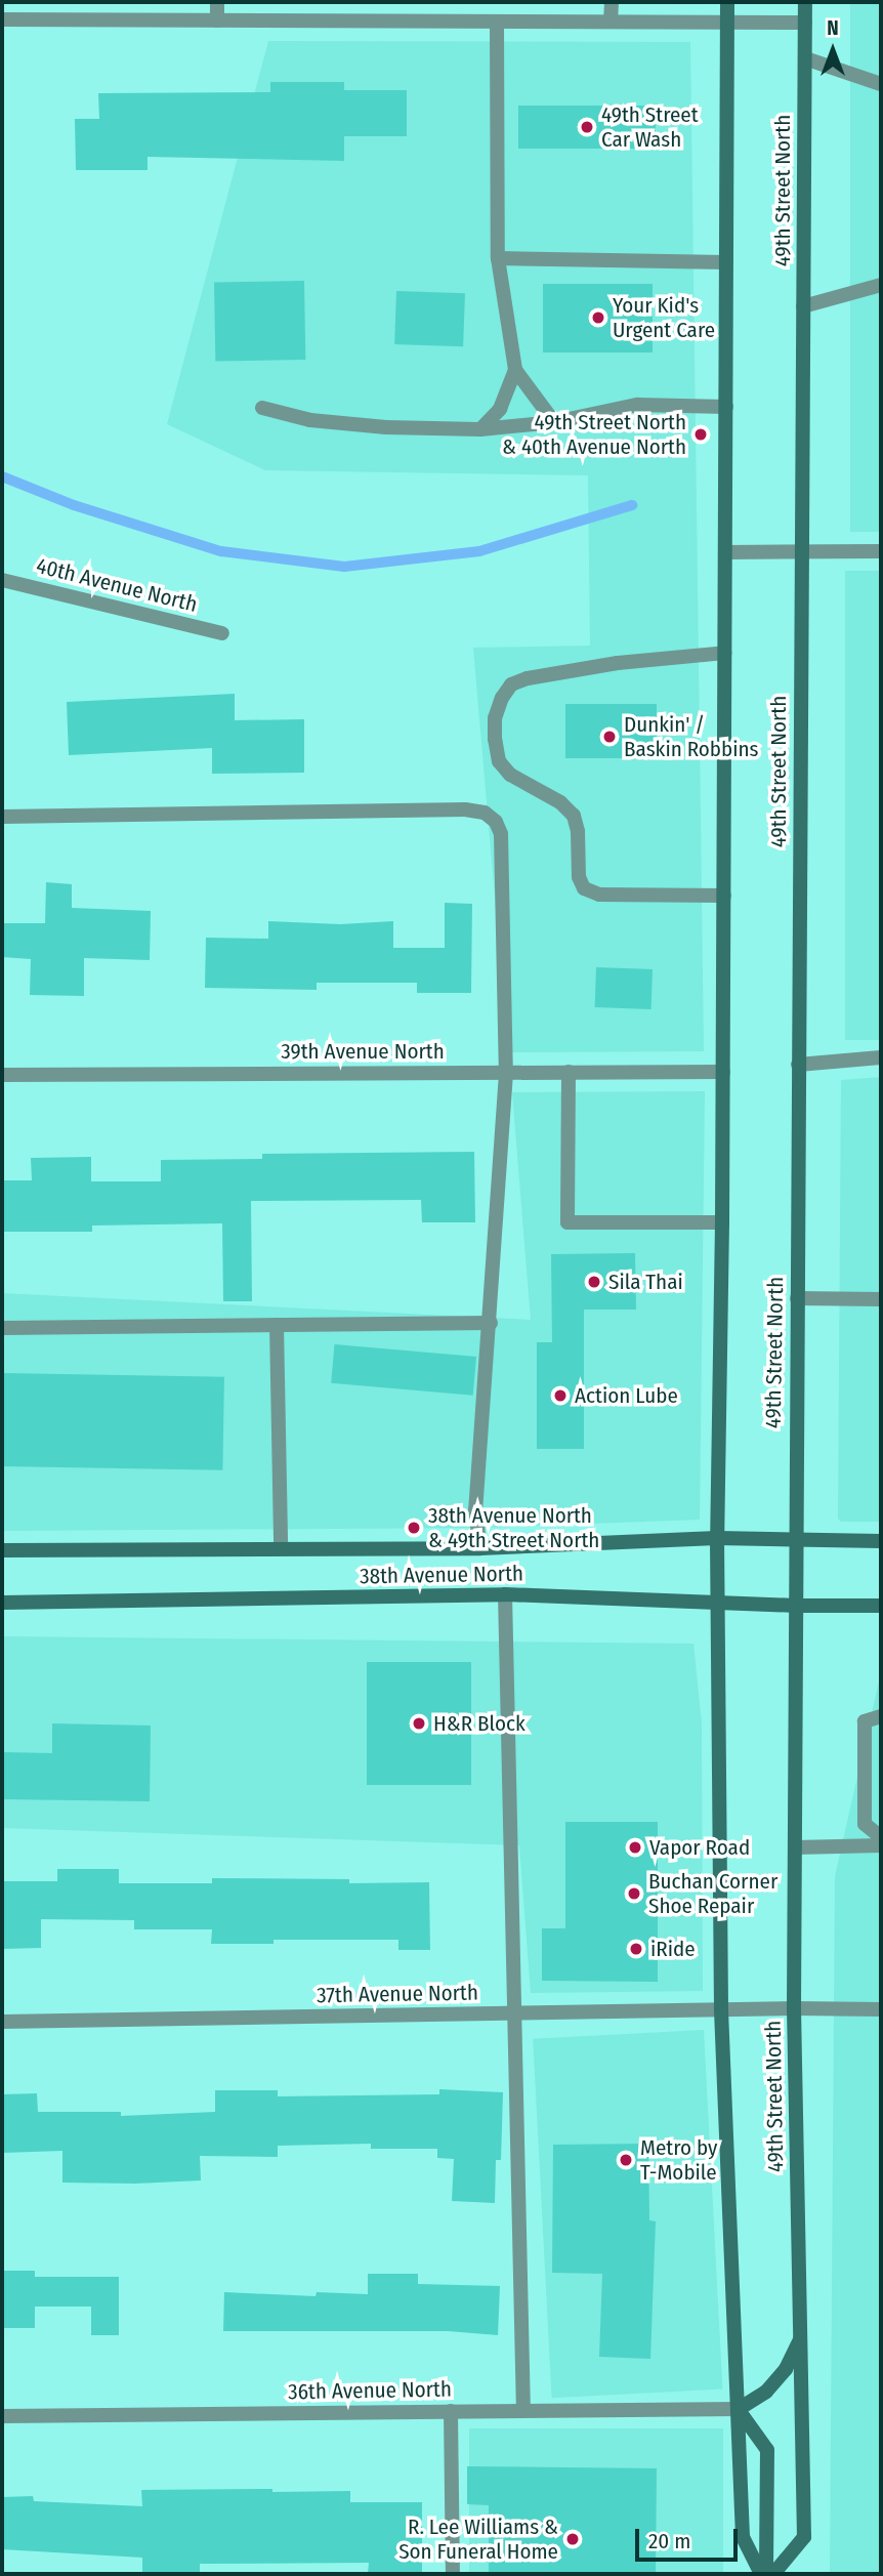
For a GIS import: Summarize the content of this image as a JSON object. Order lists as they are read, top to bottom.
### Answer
{
  "streets": {
    "main road": ["49th Street North", "38th Avenue North"],
    "street": [
      "40th Avenue North",
      "39th Avenue North",
      "37th Avenue North",
      "36th Avenue North"
    ]
  },
  "crossings": [
    ["49th Street North", "38th Avenue North"],
    ["49th Street North", "37th Avenue North"]
  ],
  "places": [
    "49th Street Car Wash",
    "Your Kid's Urgent Care",
    "49th Street North & 40th Avenue North",
    "Dunkin' / Baskin Robbins",
    "Sila Thai",
    "Action Lube",
    "38th Avenue North & 49th Street North",
    "H&R Block",
    "Vapor Road",
    "Buchan Corner Shoe Repair",
    "iRide",
    "Metro by T-Mobile",
    "R. Lee Williams & Son Funeral Home"
  ],
  "scale_bar": "20 m",
  "north": "top"
}
